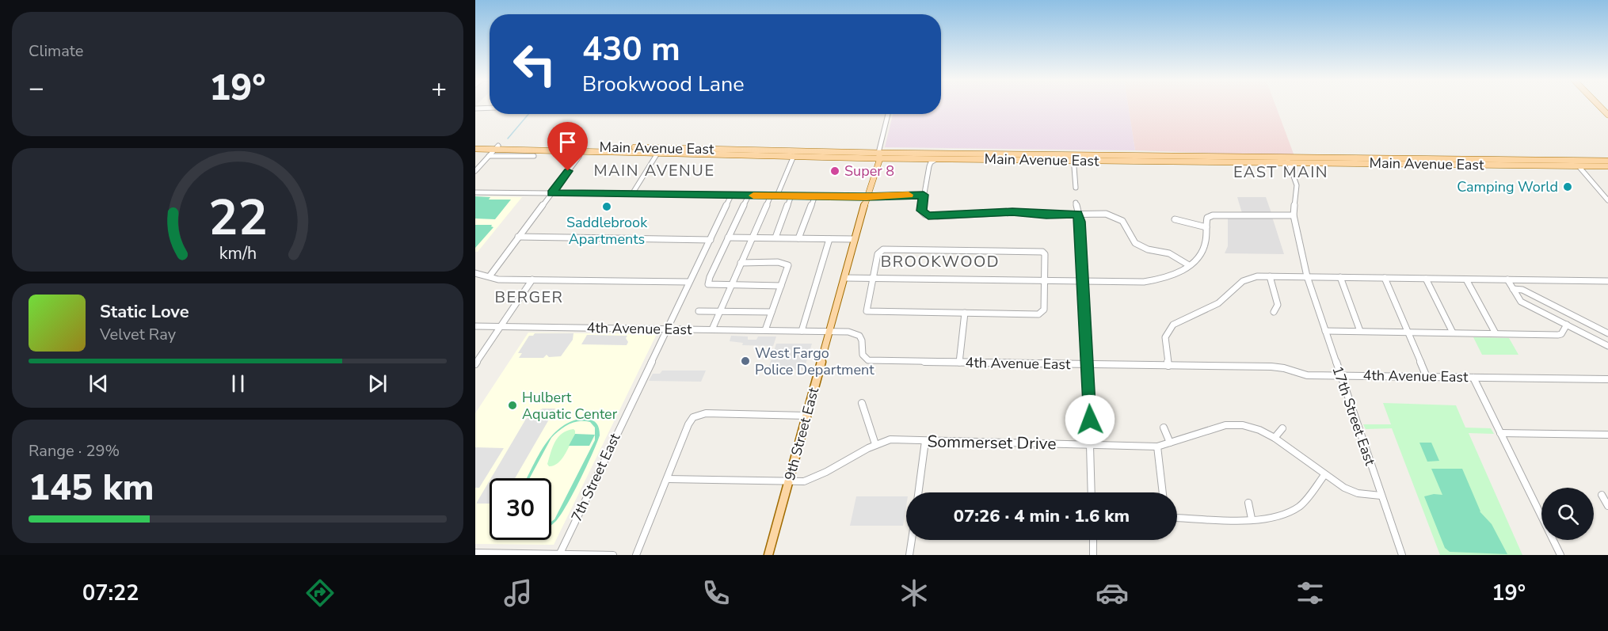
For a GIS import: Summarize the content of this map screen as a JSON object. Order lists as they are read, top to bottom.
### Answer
{
  "streets": {
    "main road": ["Main Avenue East", "9th Street East"],
    "street": [
      "4th Avenue East",
      "17th Street East",
      "Sommerset Drive",
      "7th Street East"
    ]
  },
  "crossings": [
    ["Main Avenue East", "17th Street East"],
    ["Main Avenue East", "9th Street East"],
    ["4th Avenue East", "17th Street East"],
    ["4th Avenue East", "9th Street East"],
    ["4th Avenue East", "7th Street East"],
    ["17th Street East", "Sommerset Drive"],
    ["9th Street East", "Sommerset Drive"]
  ],
  "districts": [
    "MAIN AVENUE",
    "EAST MAIN",
    "BROOKWOOD",
    "BERGER"
  ],
  "places": [
    "Super 8",
    "Camping World",
    "Saddlebrook Apartments",
    "West Fargo Police Department",
    "Hulbert Aquatic Center"
  ],
  "page": {
    "tile": [
      "Climate",
      ["Range · 29%", "145 km"]
    ],
    "turn": ["430 m", "Brookwood Lane"],
    "heat": ["−", "19°", "+"],
    "song": ["Static Love", "Velvet Ray"],
    "limit": "30",
    "trip": "07:26 · 4 min · 1.6 km",
    "tabs": ["07:22", "19°"],
    "gauge": ["22", "km/h"]
  }
}
